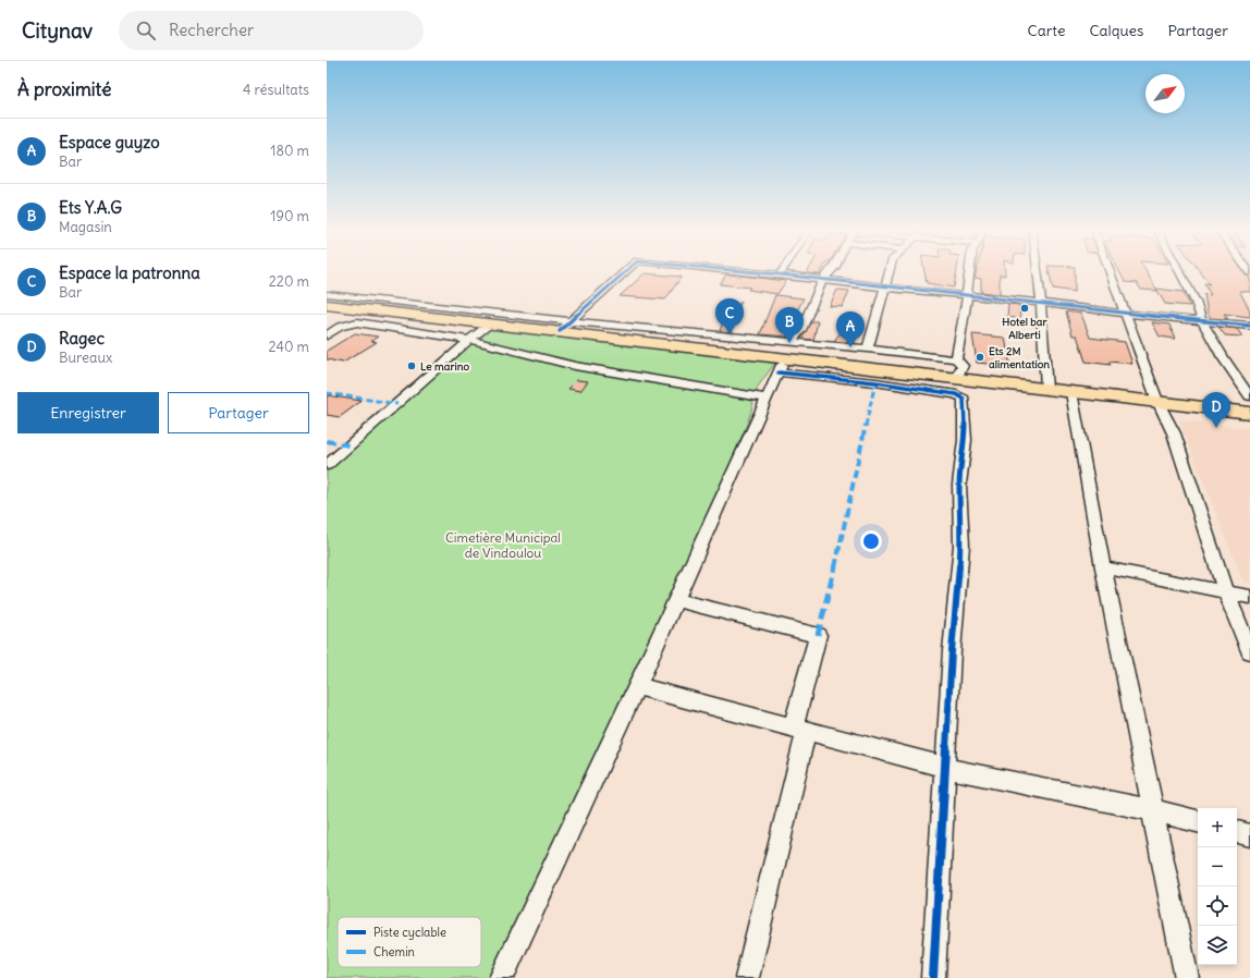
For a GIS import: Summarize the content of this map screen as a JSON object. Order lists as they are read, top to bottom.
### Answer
{
  "parks": ["Cimetière Municipal de Vindoulou"],
  "places": ["Hotel bar Alberti", "Ets 2M alimentation", "Le marino"],
  "legend": ["Piste cyclable", "Chemin"],
  "north": "top right",
  "page": {
    "header": "Citynav",
    "search": "Rechercher",
    "nav": ["Carte", "Calques", "Partager"],
    "heading": ["À proximité", "4 résultats"],
    "list": [
      {
        "mark": "A",
        "name": "Espace guyzo",
        "note": "Bar",
        "value": "180 m"
      },
      {
        "mark": "B",
        "name": "Ets Y.A.G",
        "note": "Magasin",
        "value": "190 m"
      },
      {
        "mark": "C",
        "name": "Espace la patronna",
        "note": "Bar",
        "value": "220 m"
      },
      {
        "mark": "D",
        "name": "Ragec",
        "note": "Bureaux",
        "value": "240 m"
      }
    ],
    "pins": [
      "C",
      "B",
      "A",
      "D"
    ],
    "buttons": ["Enregistrer", "Partager"],
    "map_buttons": ["+", "−"]
  }
}
